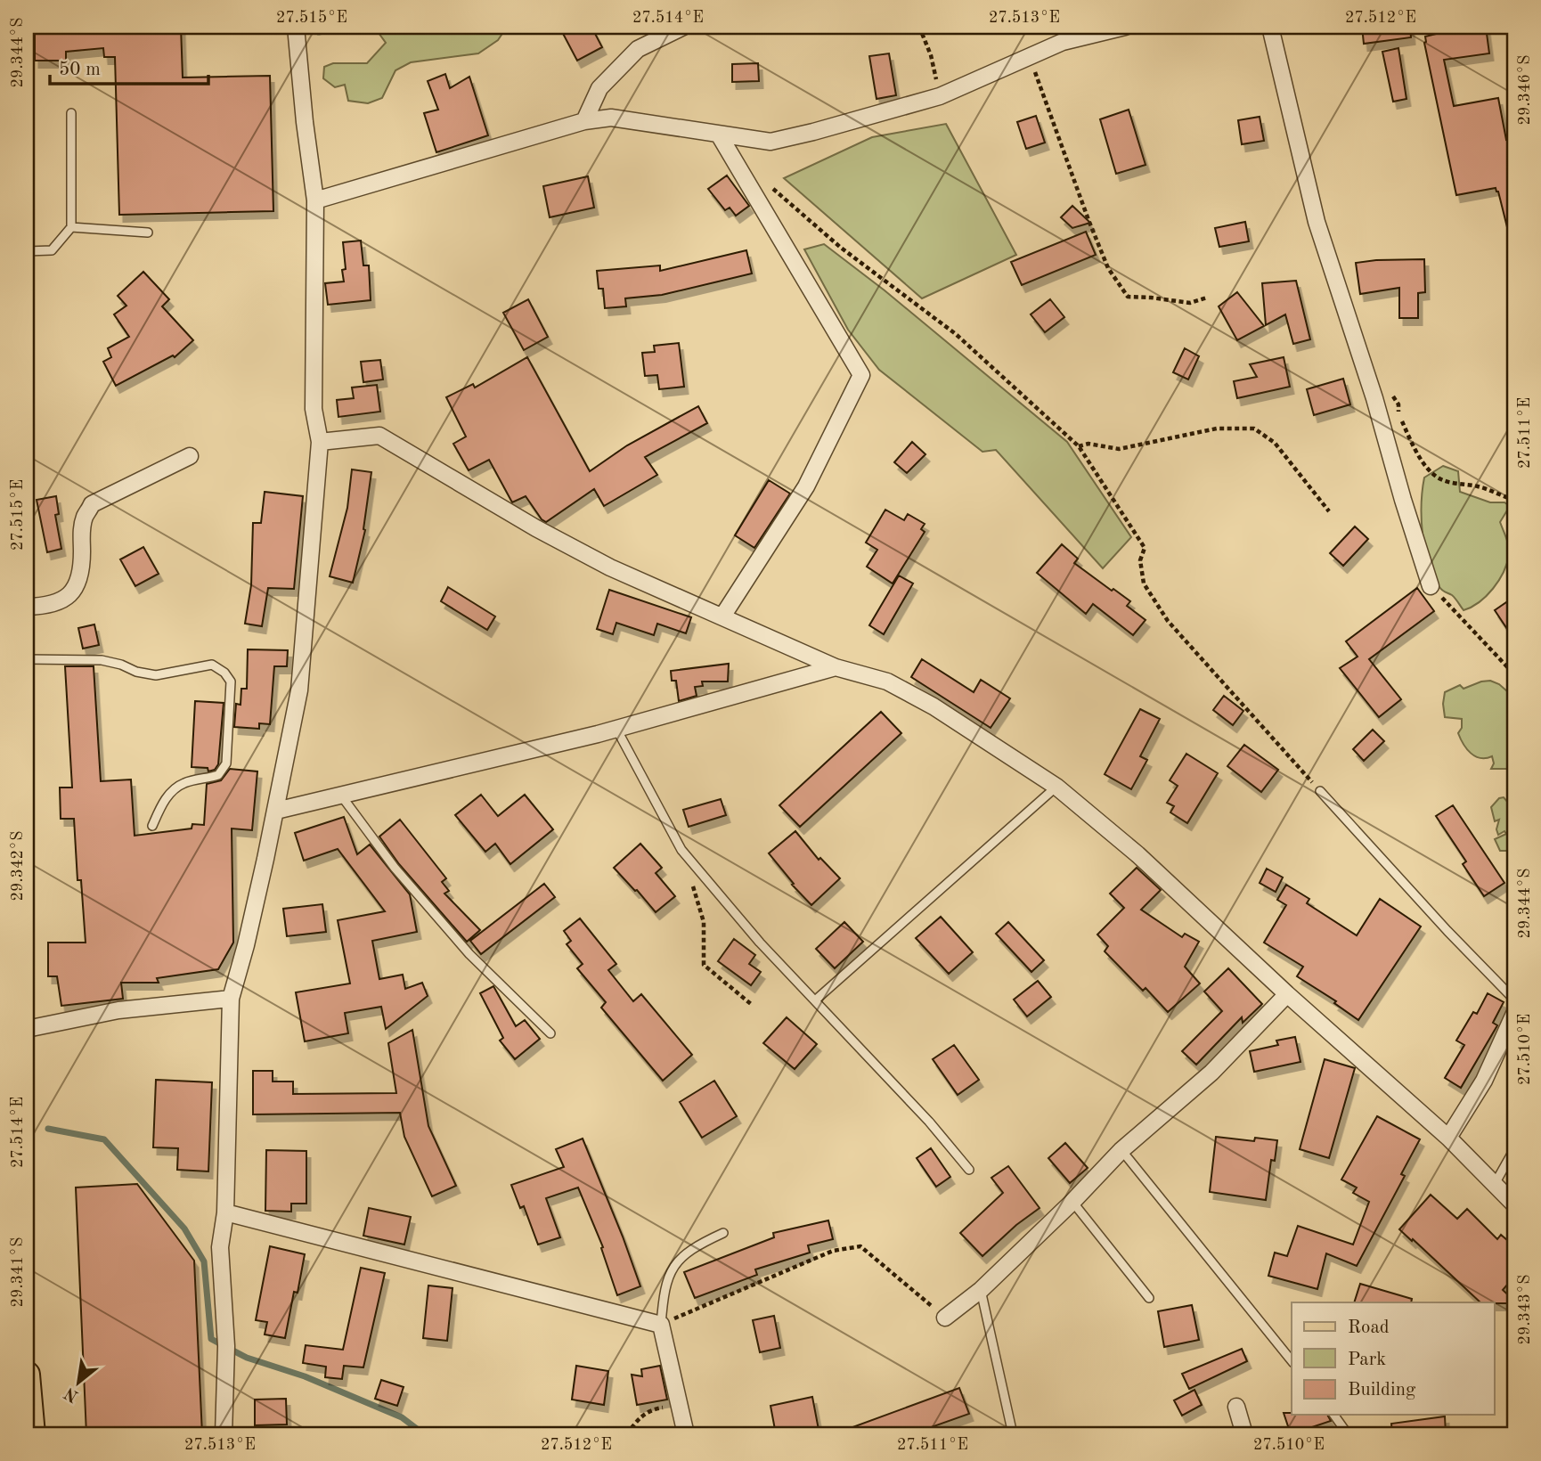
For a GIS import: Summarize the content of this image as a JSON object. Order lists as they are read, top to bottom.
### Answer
{
  "legend": ["Road", "Park", "Building"],
  "scale_bar": "50 m",
  "north": "bottom left",
  "coordinates": [
    "27.515°E",
    "27.514°E",
    "27.513°E",
    "27.512°E",
    "29.344°S",
    "29.346°S",
    "27.511°E",
    "29.342°S",
    "27.510°E",
    "29.341°S",
    "29.343°S"
  ]
}
